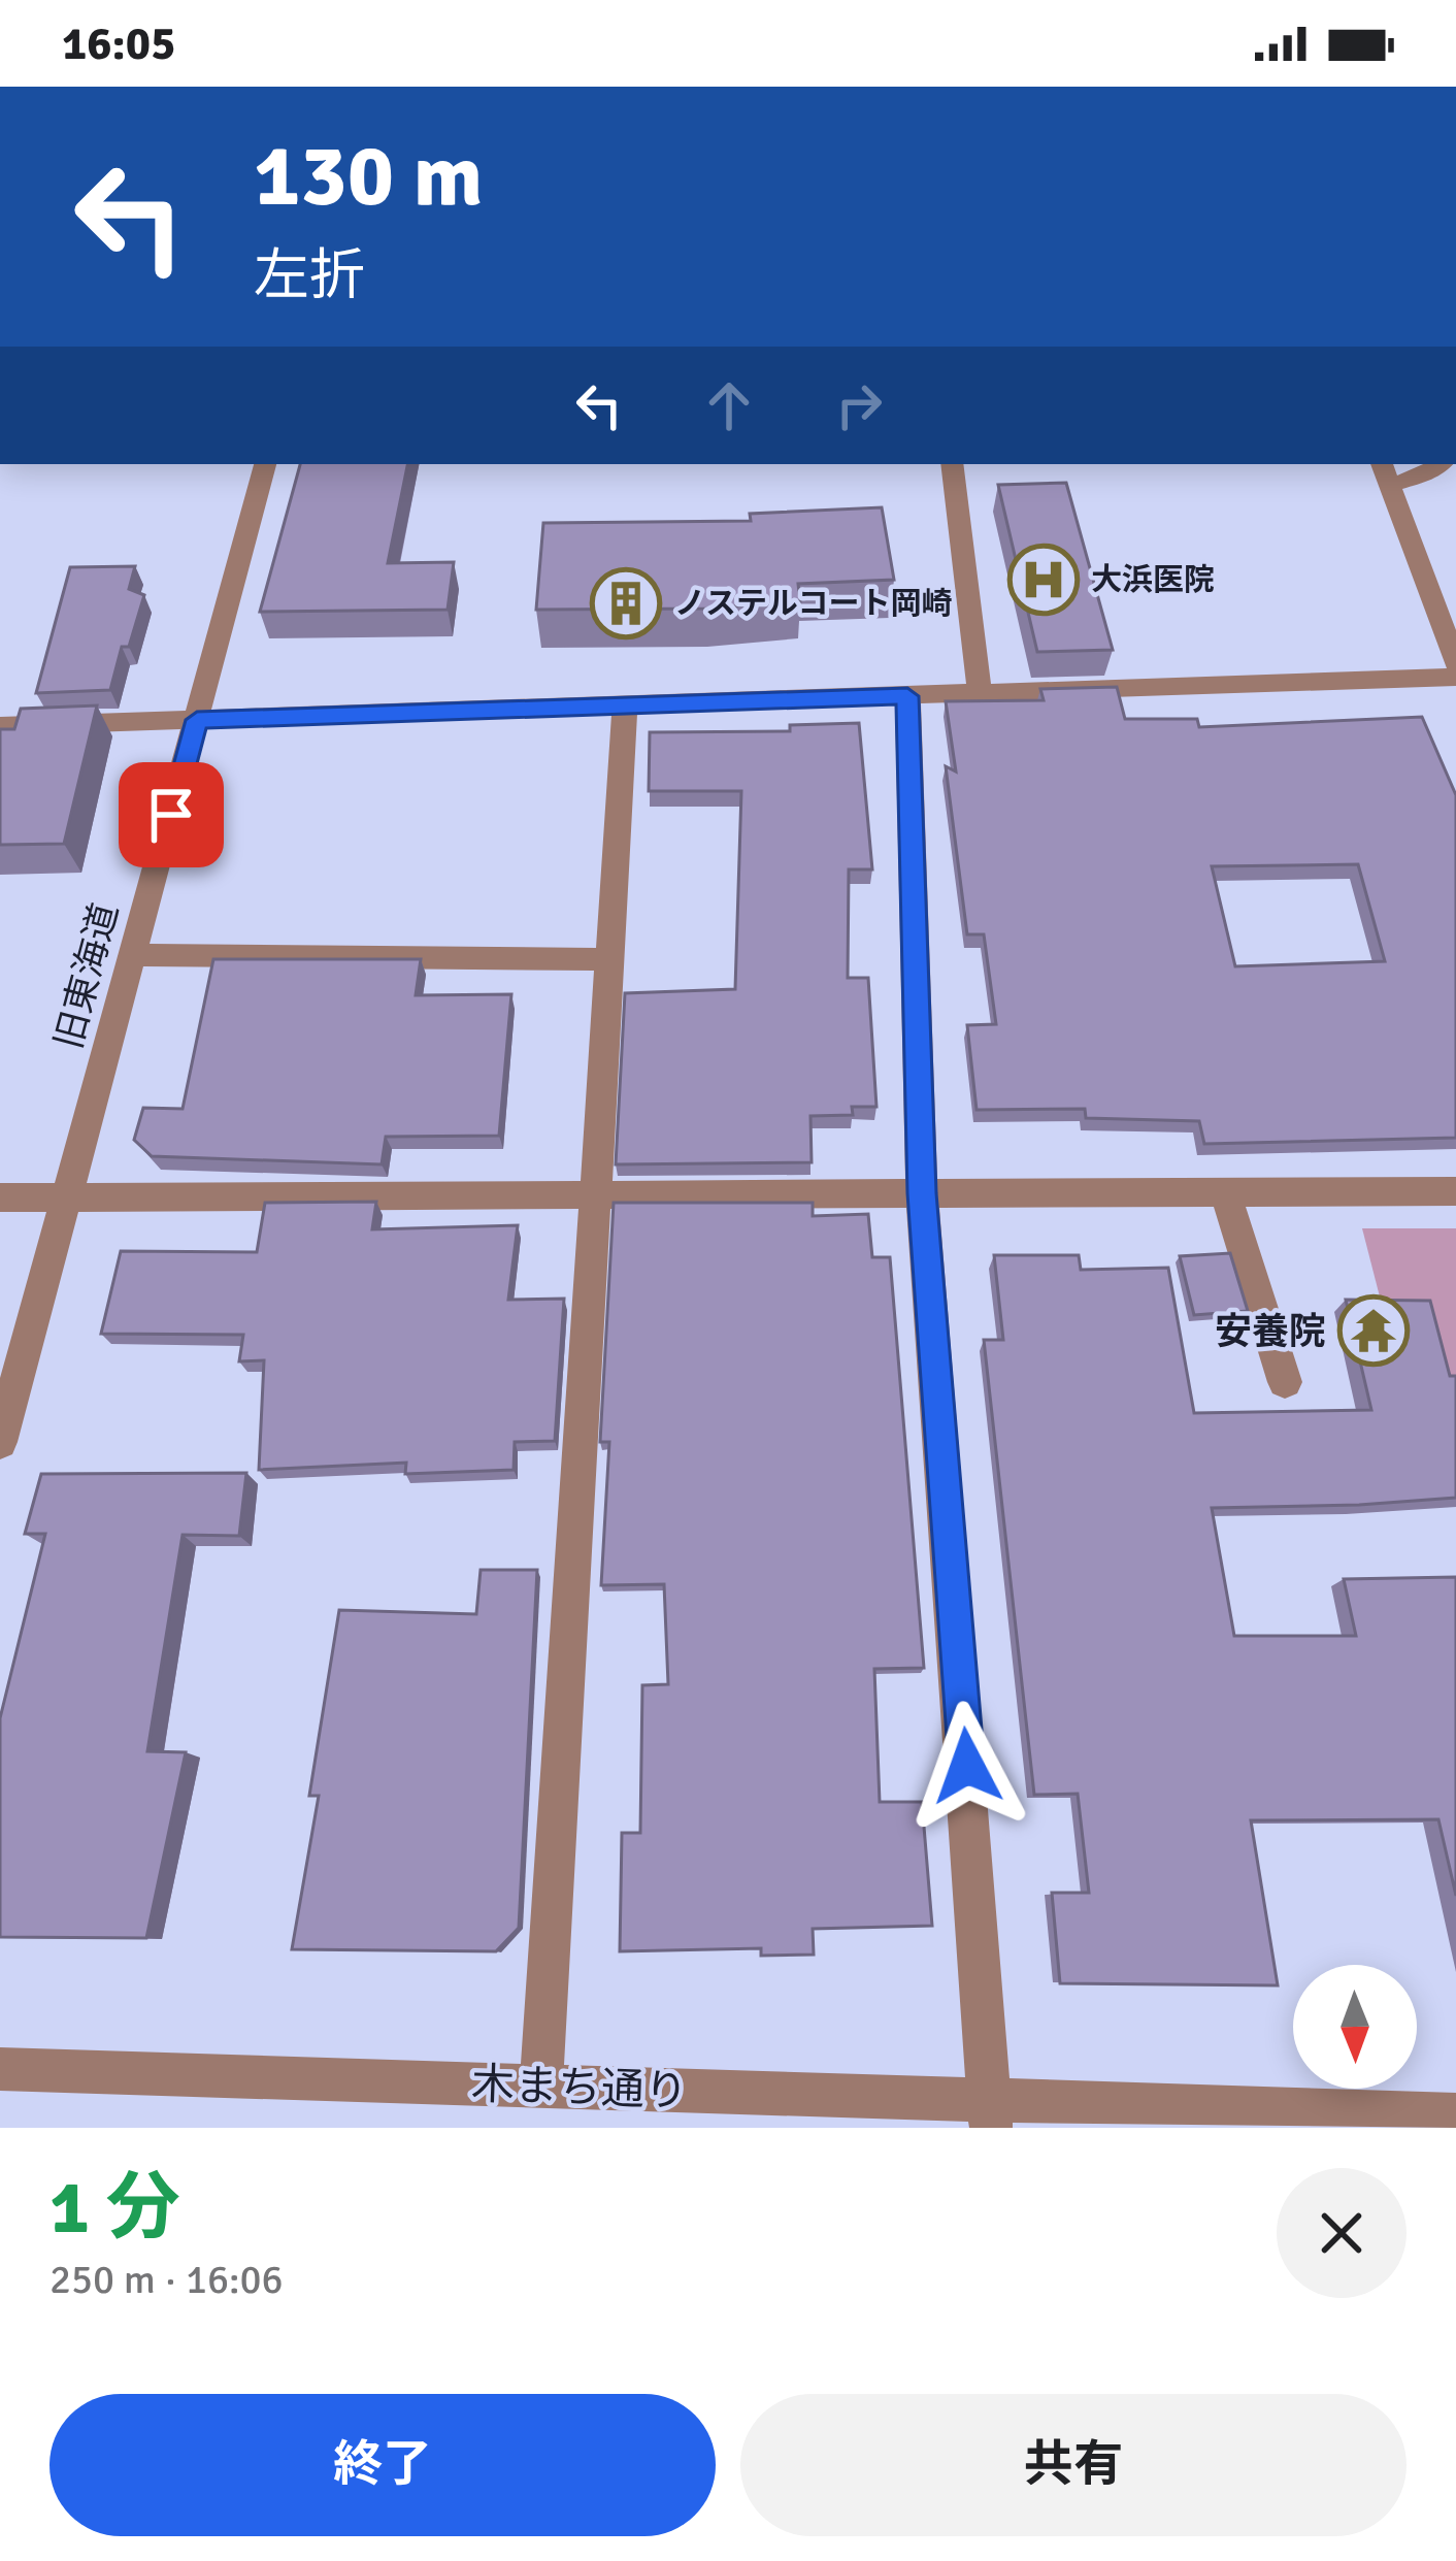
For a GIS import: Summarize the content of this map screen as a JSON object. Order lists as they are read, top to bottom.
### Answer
{
  "streets": {
    "street": ["旧東海道", "木まち通り"]
  },
  "places": {
    "hospital": ["大浜医院"],
    "building": ["ノステルコート岡崎"],
    "temple": ["安養院"]
  },
  "north": "bottom",
  "page": {
    "status": "16:05",
    "turn": ["130 m", "左折"],
    "heading": ["1 分", "250 m · 16:06"],
    "buttons": ["終了", "共有"]
  }
}
